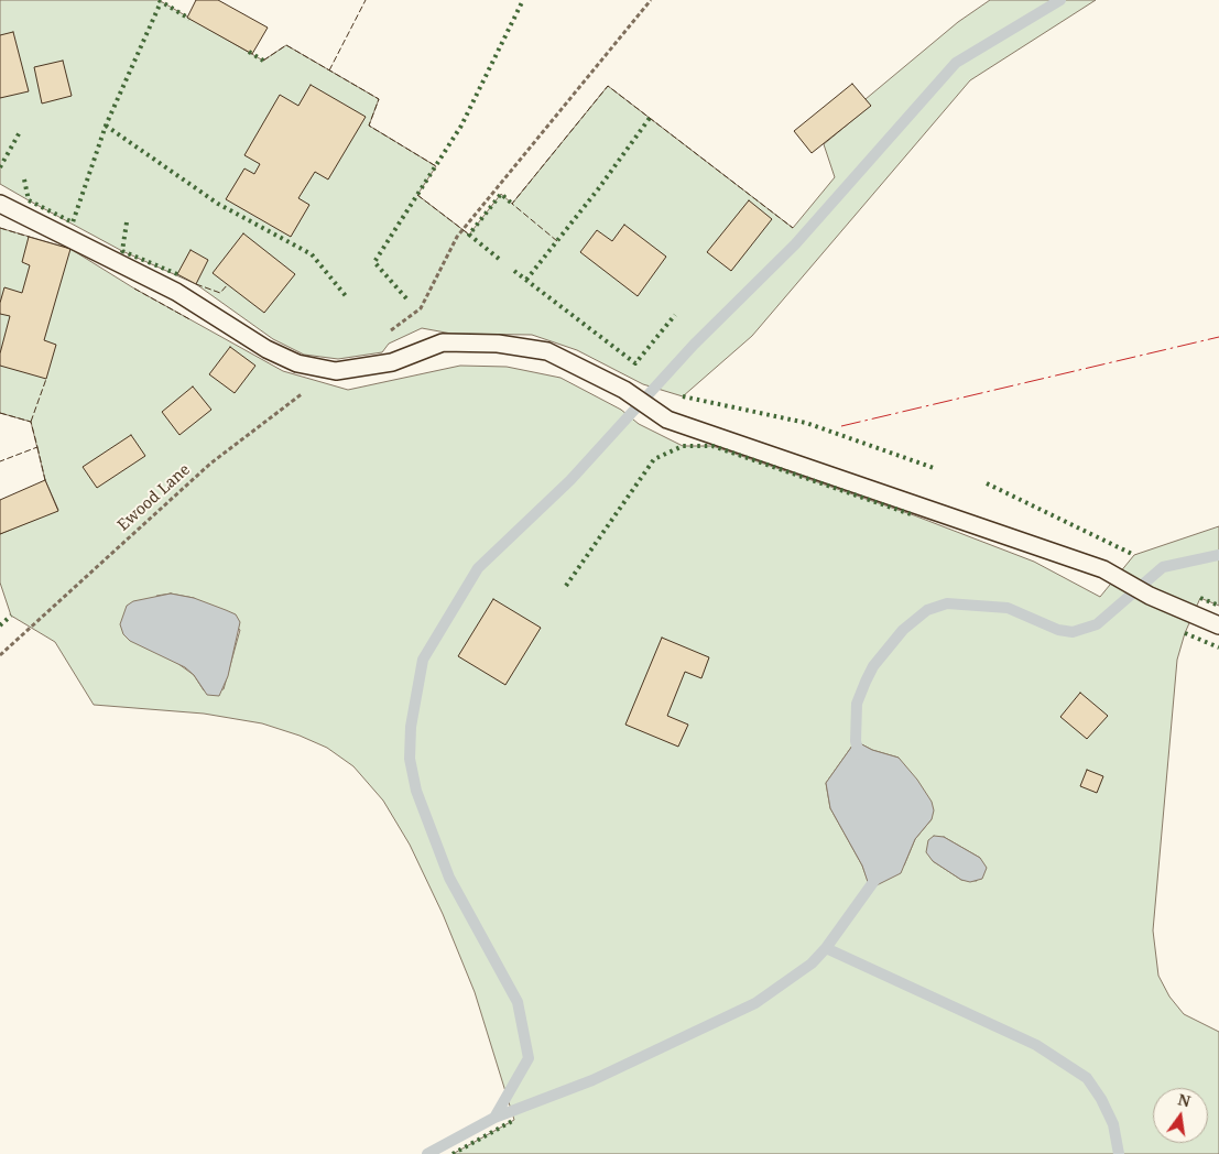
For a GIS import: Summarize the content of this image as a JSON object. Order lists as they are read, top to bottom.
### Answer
{
  "streets": {
    "path": ["Ewood Lane"]
  },
  "north": "top"
}
